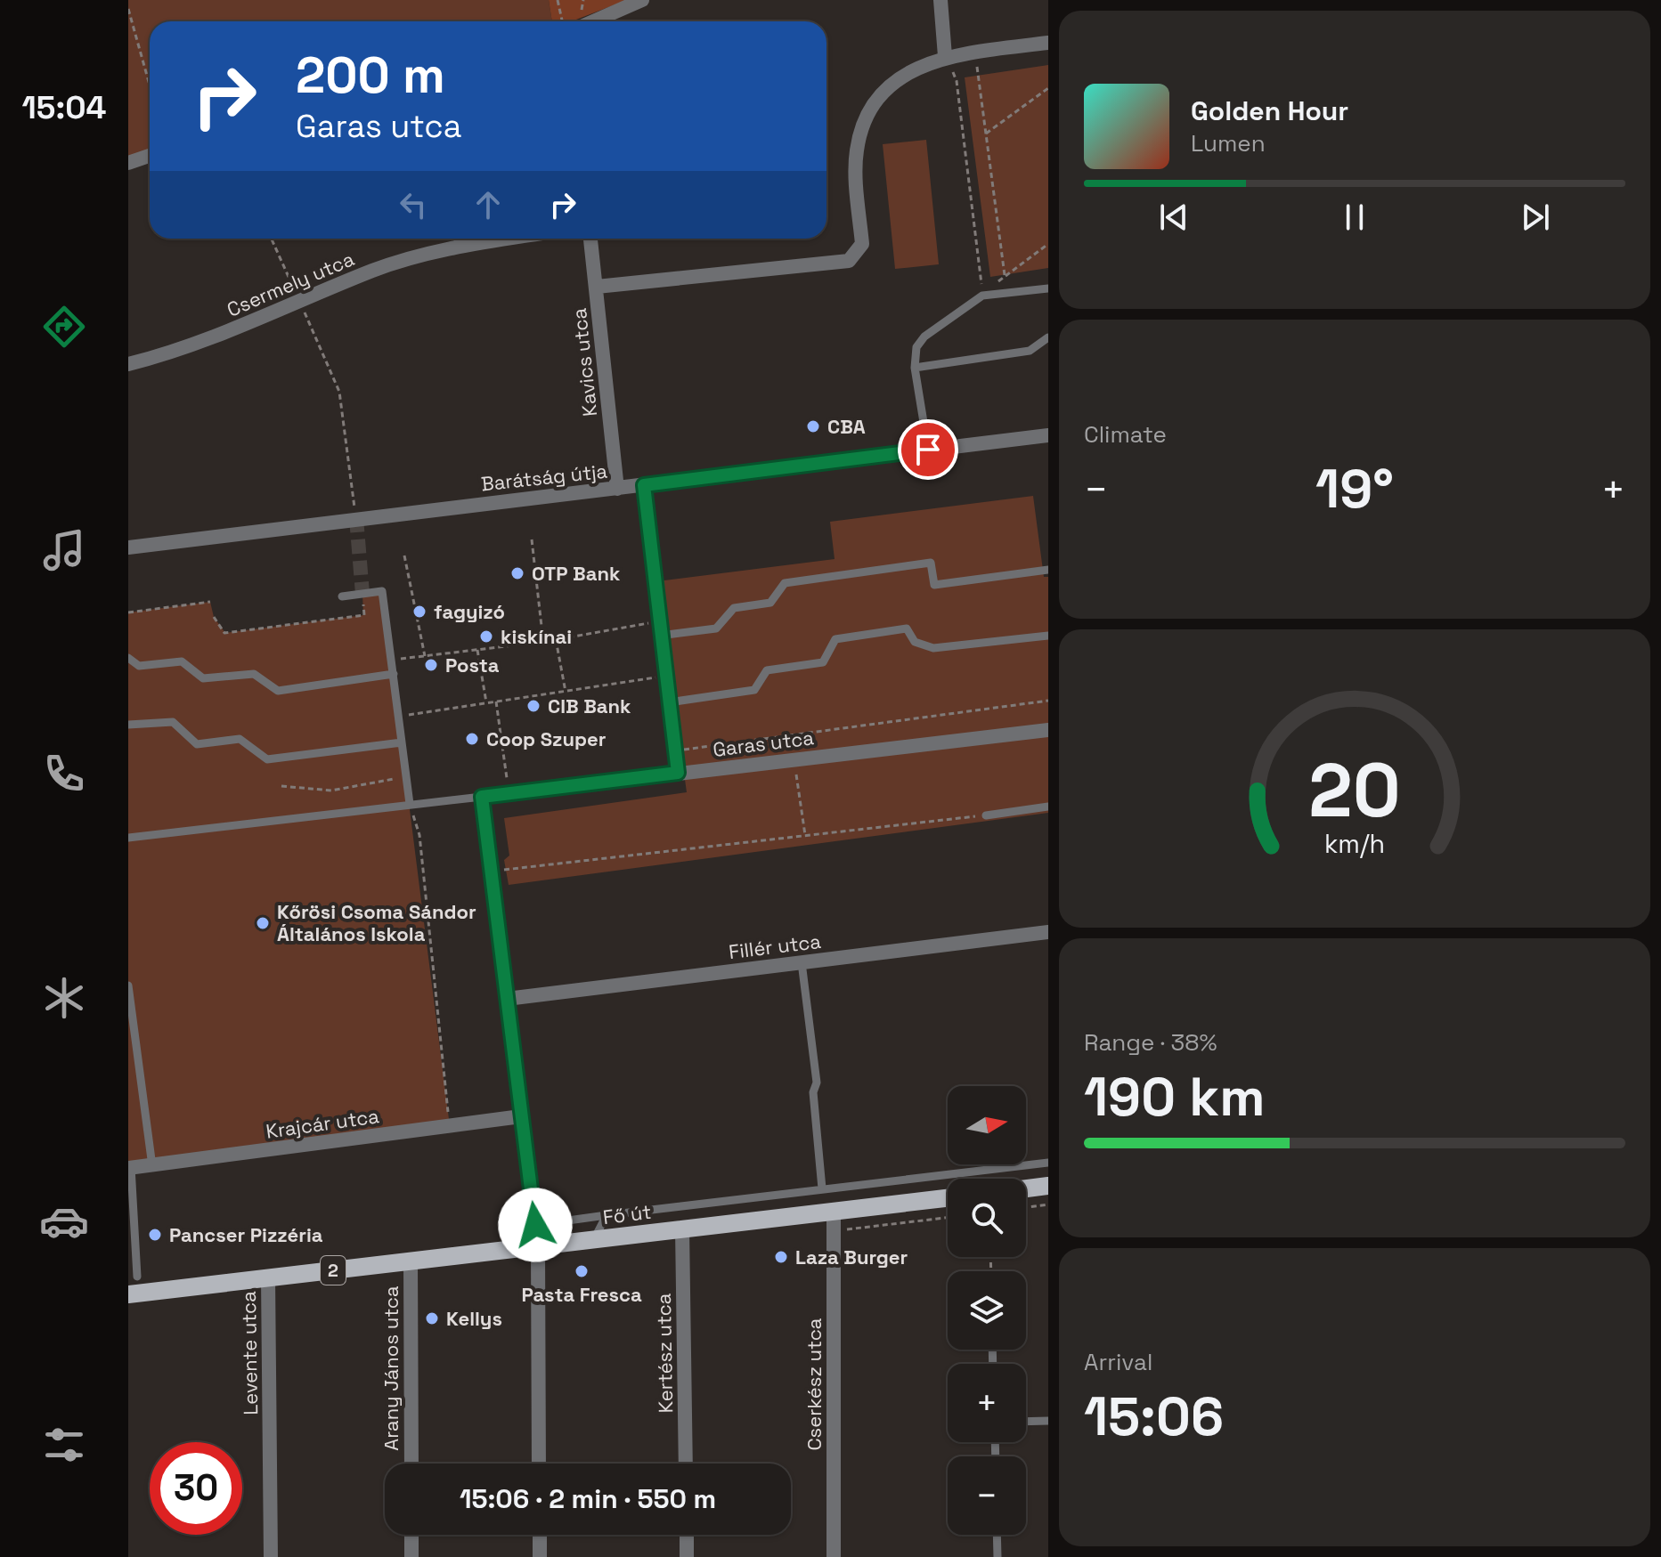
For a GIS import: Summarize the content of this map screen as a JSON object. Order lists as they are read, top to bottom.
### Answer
{
  "streets": {
    "main road": ["Fő út", "2"],
    "street": [
      "Csermely utca",
      "Kavics utca",
      "Barátság útja",
      "Garas utca",
      "Fillér utca",
      "Krajcár utca",
      "Levente utca",
      "Kertész utca",
      "Arany János utca",
      "Cserkész utca"
    ]
  },
  "crossings": [
    ["Kavics utca", "Barátság útja"],
    ["Fő út", "Levente utca"],
    ["Fő út", "Kertész utca"],
    ["Fő út", "Arany János utca"],
    ["Fő út", "Cserkész utca"]
  ],
  "places": [
    "CBA",
    "OTP Bank",
    "fagyizó",
    "kiskínai",
    "Posta",
    "CIB Bank",
    "Coop Szuper",
    "Kőrösi Csoma Sándor Általános Iskola",
    "Pancser Pizzéria",
    "Laza Burger",
    "Pasta Fresca",
    "Kellys"
  ],
  "north": "right",
  "page": {
    "tabs": "15:04",
    "turn": ["200 m", "Garas utca"],
    "song": ["Golden Hour", "Lumen"],
    "tile": [
      "Climate",
      ["Range · 38%", "190 km"],
      ["Arrival", "15:06"]
    ],
    "heat": ["−", "19°", "+"],
    "map_buttons": ["+", "−"],
    "limit": "30",
    "trip": "15:06 · 2 min · 550 m",
    "gauge": ["20", "km/h"]
  }
}
